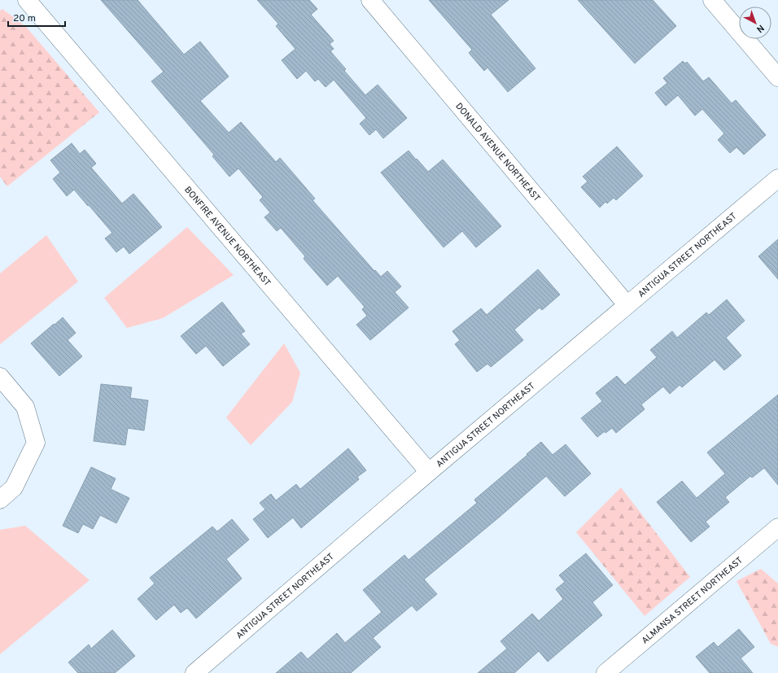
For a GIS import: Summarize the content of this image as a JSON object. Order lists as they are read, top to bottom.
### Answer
{
  "streets": {
    "street": [
      "DONALD AVENUE NORTHEAST",
      "BONFIRE AVENUE NORTHEAST",
      "ANTIGUA STREET NORTHEAST",
      "ALMANSA STREET NORTHEAST"
    ]
  },
  "crossings": [
    ["DONALD AVENUE NORTHEAST", "ANTIGUA STREET NORTHEAST"],
    ["BONFIRE AVENUE NORTHEAST", "ANTIGUA STREET NORTHEAST"]
  ],
  "scale_bar": "20 m",
  "north": "bottom right"
}
